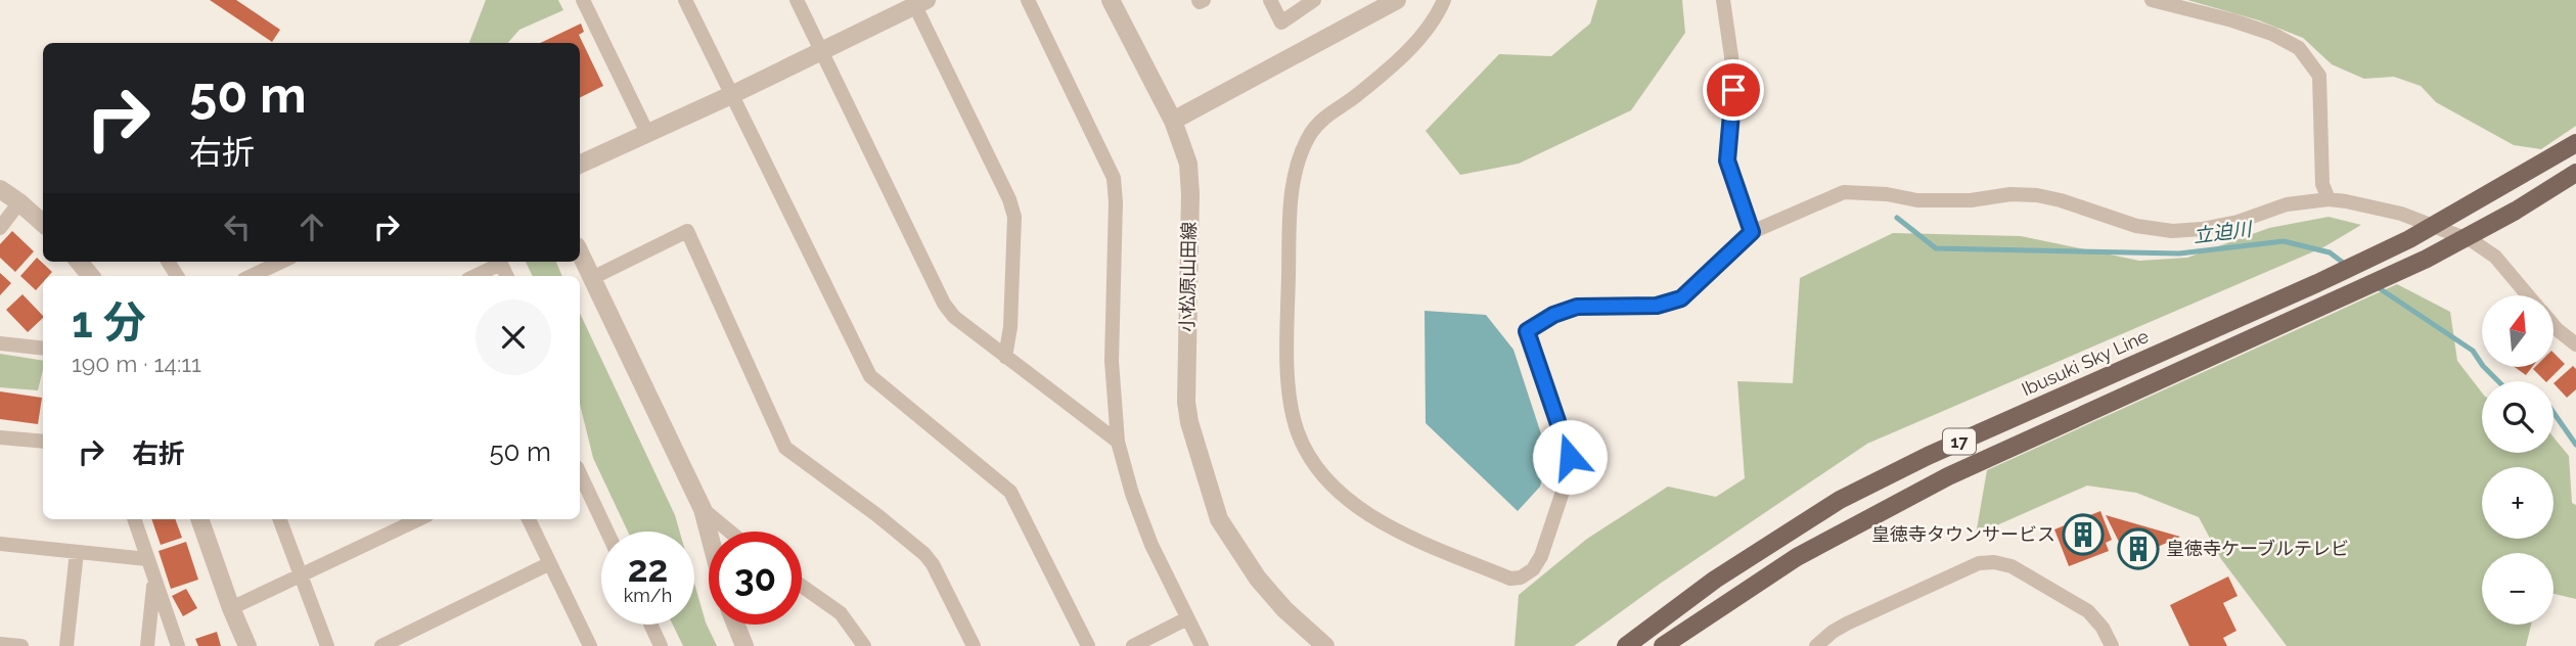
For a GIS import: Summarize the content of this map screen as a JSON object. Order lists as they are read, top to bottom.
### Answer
{
  "streets": {
    "main road": ["Ibusuki Sky Line", "17"],
    "street": ["小松原山田線"]
  },
  "water": ["立迫川"],
  "places": {
    "building": ["皇徳寺タウンサービス", "皇徳寺ケーブルテレビ"]
  },
  "north": "top",
  "page": {
    "turn": ["50 m", "右折"],
    "heading": ["1 分", "190 m · 14:11"],
    "map_buttons": ["+", "−"],
    "list": [
      {
        "name": "右折",
        "value": "50 m"
      }
    ],
    "speed": "22 km/h",
    "limit": "30"
  }
}
